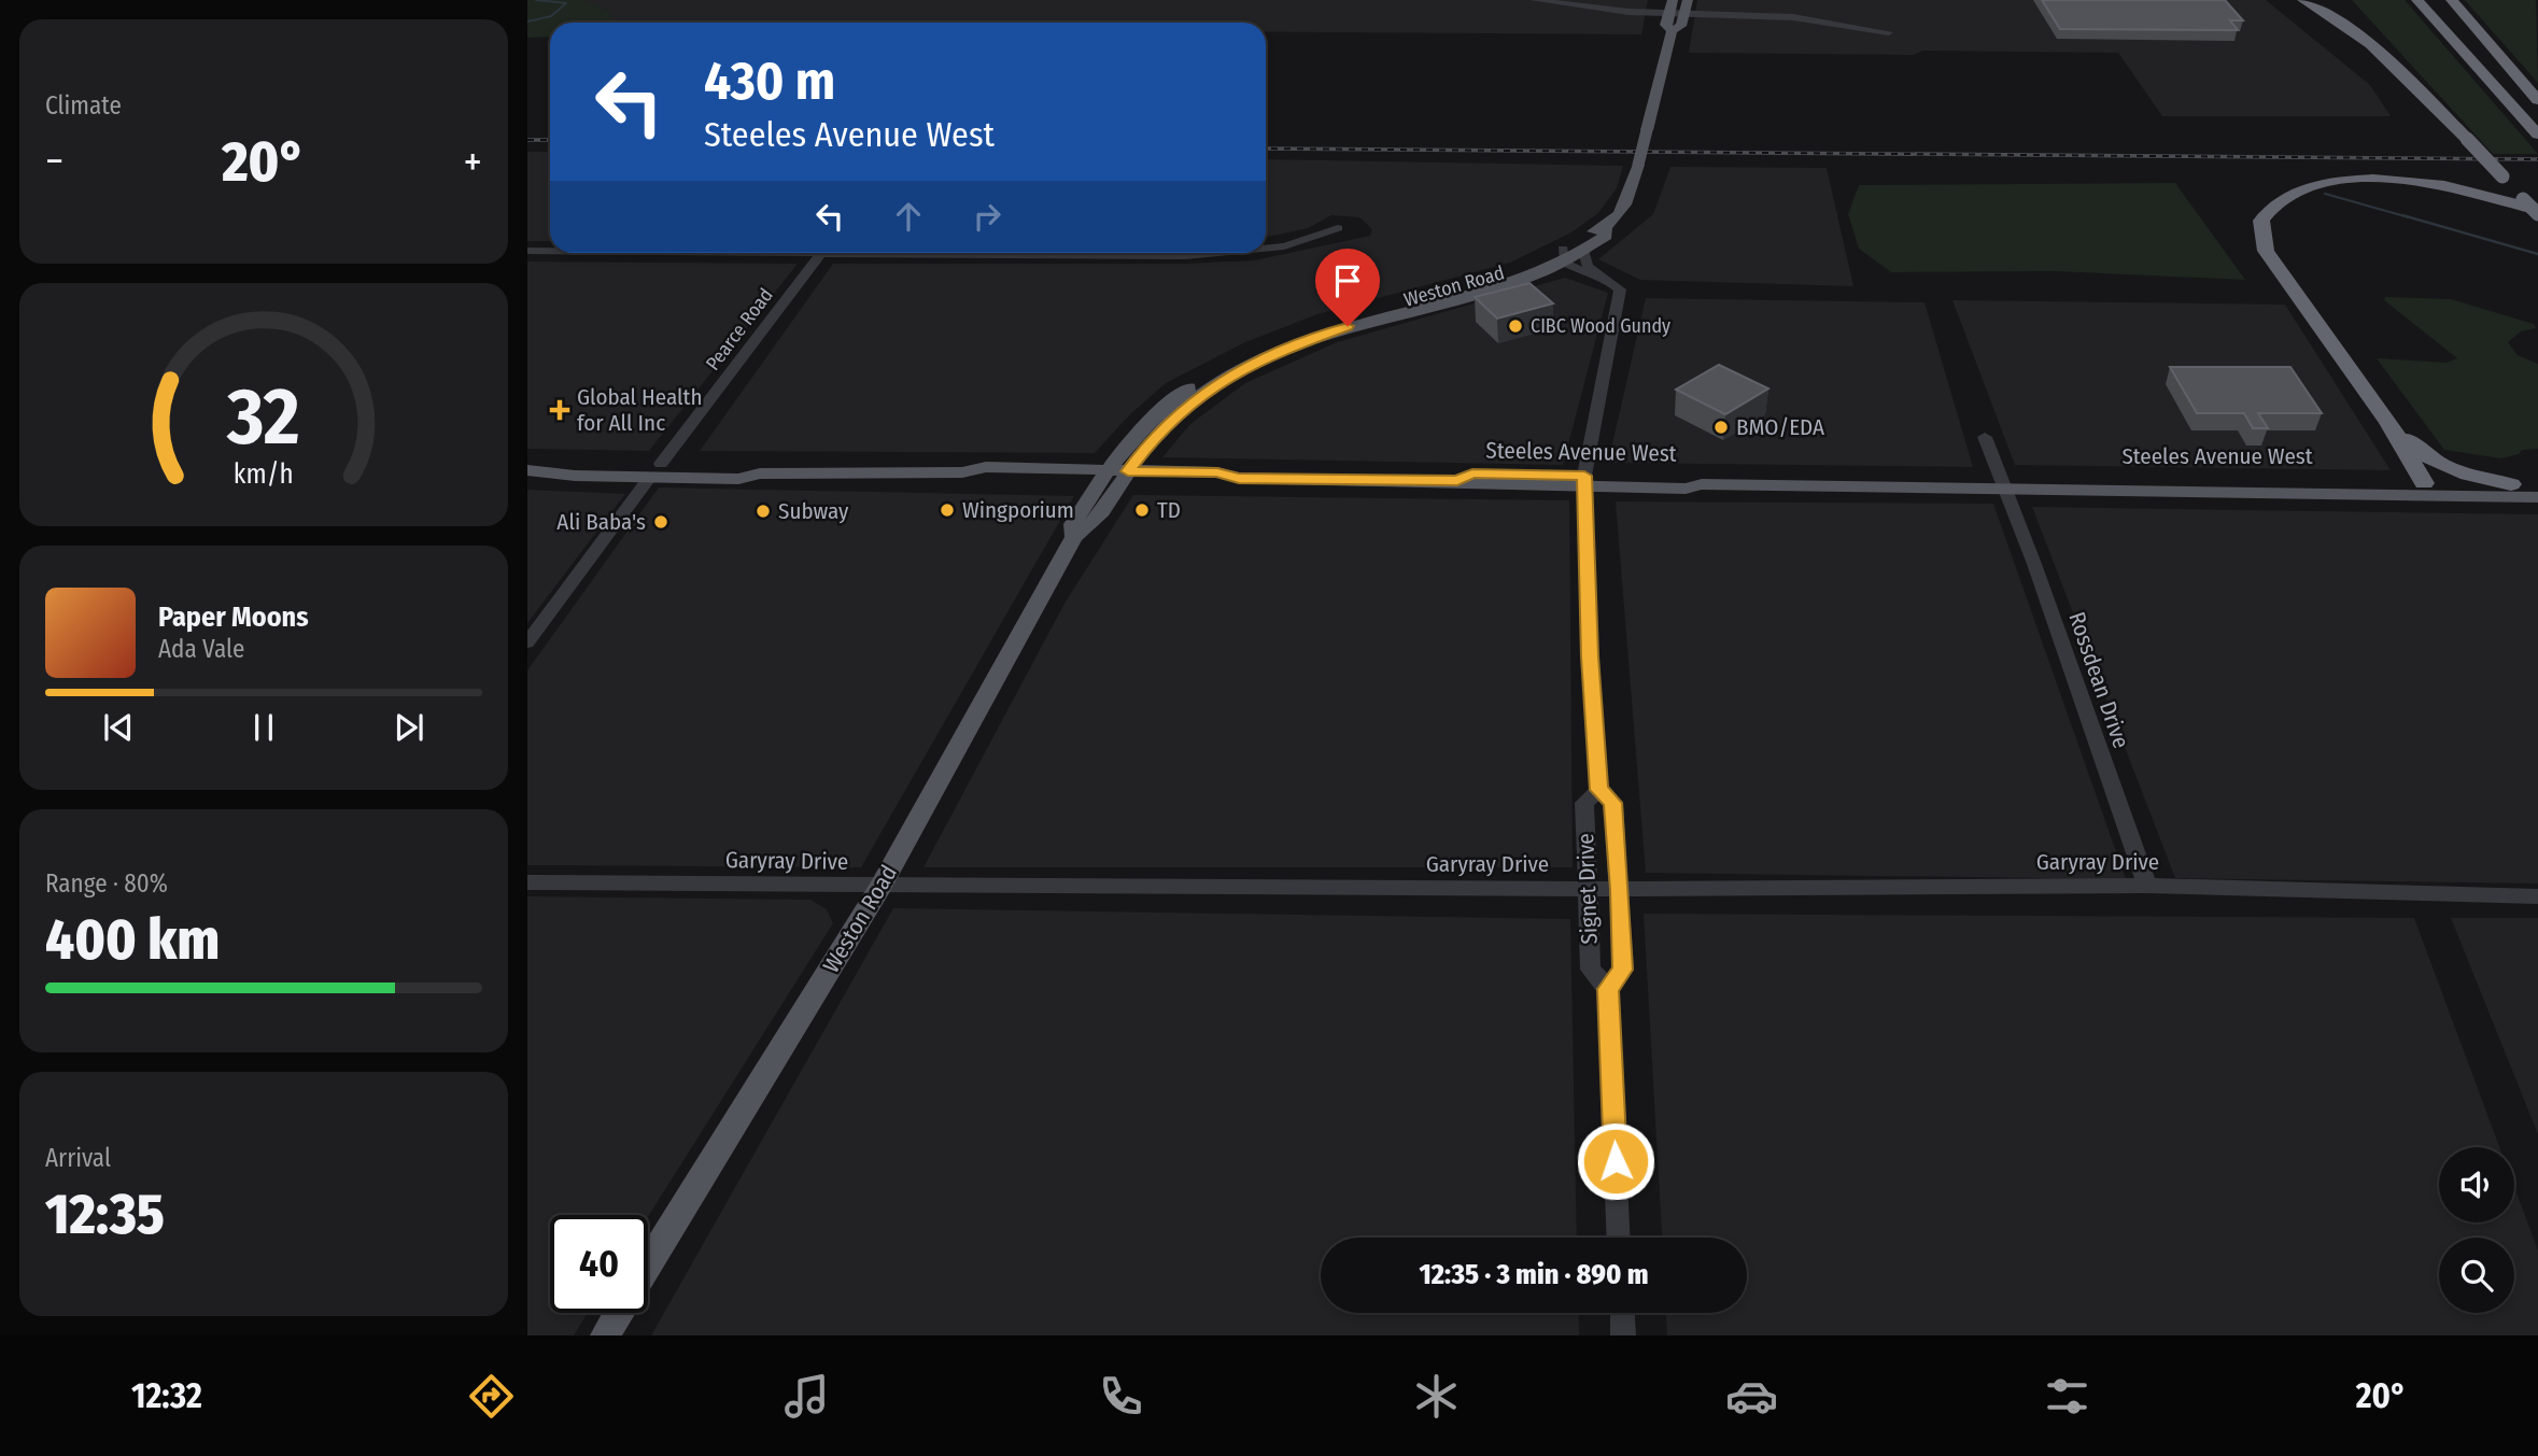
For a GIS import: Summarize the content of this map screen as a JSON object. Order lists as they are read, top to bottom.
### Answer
{
  "streets": {
    "main road": ["Weston Road", "Steeles Avenue West"],
    "street": [
      "Pearce Road",
      "Rossdean Drive",
      "Garyray Drive",
      "Signet Drive"
    ]
  },
  "crossings": [
    ["Weston Road", "Steeles Avenue West"],
    ["Weston Road", "Garyray Drive"],
    ["Pearce Road", "Steeles Avenue West"],
    ["Steeles Avenue West", "Rossdean Drive"],
    ["Steeles Avenue West", "Signet Drive"],
    ["Rossdean Drive", "Garyray Drive"],
    ["Garyray Drive", "Signet Drive"]
  ],
  "places": {
    "other": [
      "CIBC Wood Gundy",
      "BMO/EDA",
      "Wingporium",
      "TD",
      "Subway",
      "Ali Baba's"
    ],
    "health": ["Global Health for All Inc"]
  },
  "page": {
    "tile": [
      "Climate",
      ["Range · 80%", "400 km"],
      ["Arrival", "12:35"]
    ],
    "turn": ["430 m", "Steeles Avenue West"],
    "heat": ["−", "20°", "+"],
    "song": ["Paper Moons", "Ada Vale"],
    "limit": "40",
    "trip": "12:35 · 3 min · 890 m",
    "tabs": ["12:32", "20°"],
    "gauge": ["32", "km/h"]
  }
}
